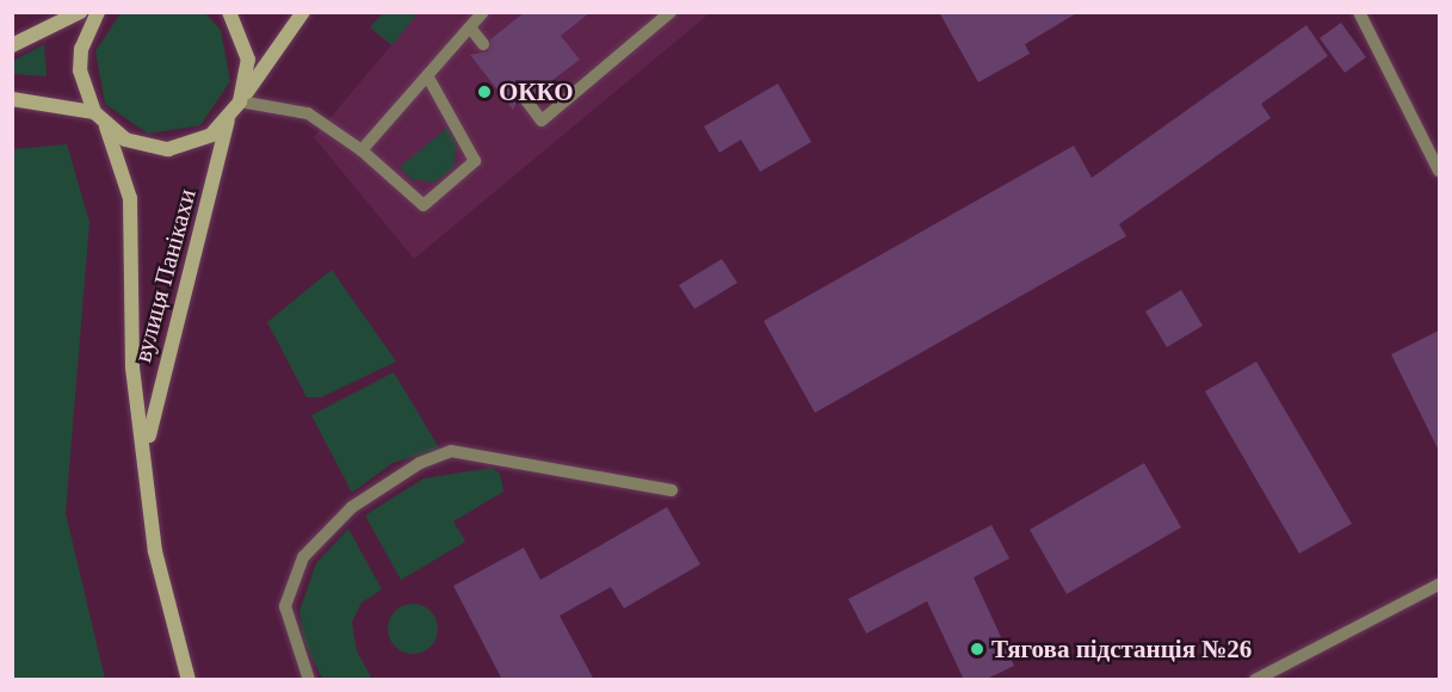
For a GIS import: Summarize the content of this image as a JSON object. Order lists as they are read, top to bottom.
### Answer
{
  "streets": {
    "street": ["вулиця Панікахи"]
  },
  "places": ["ОККО", "Тягова пiдстанцiя №26"]
}
